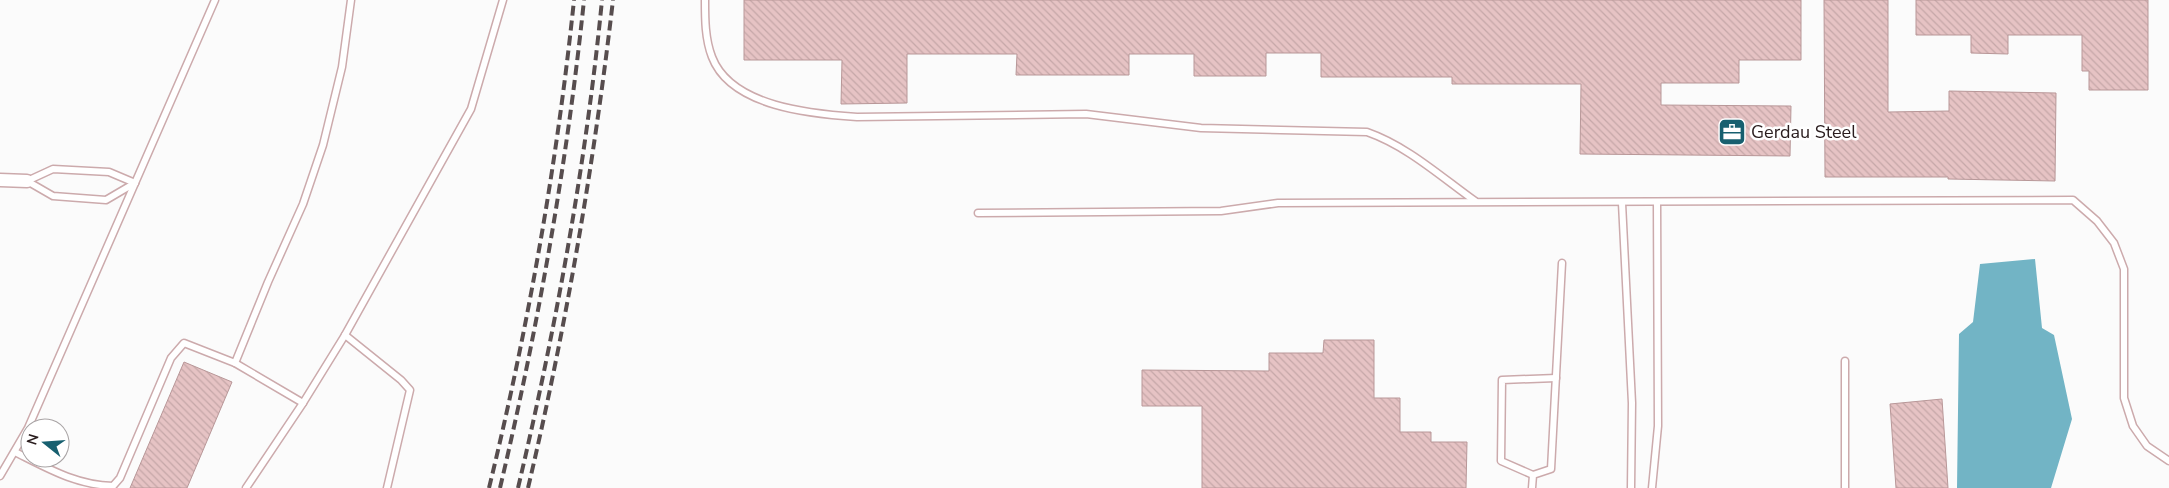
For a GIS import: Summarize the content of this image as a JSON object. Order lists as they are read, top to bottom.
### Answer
{
  "places": {
    "office": ["Gerdau Steel"]
  },
  "north": "left"
}
